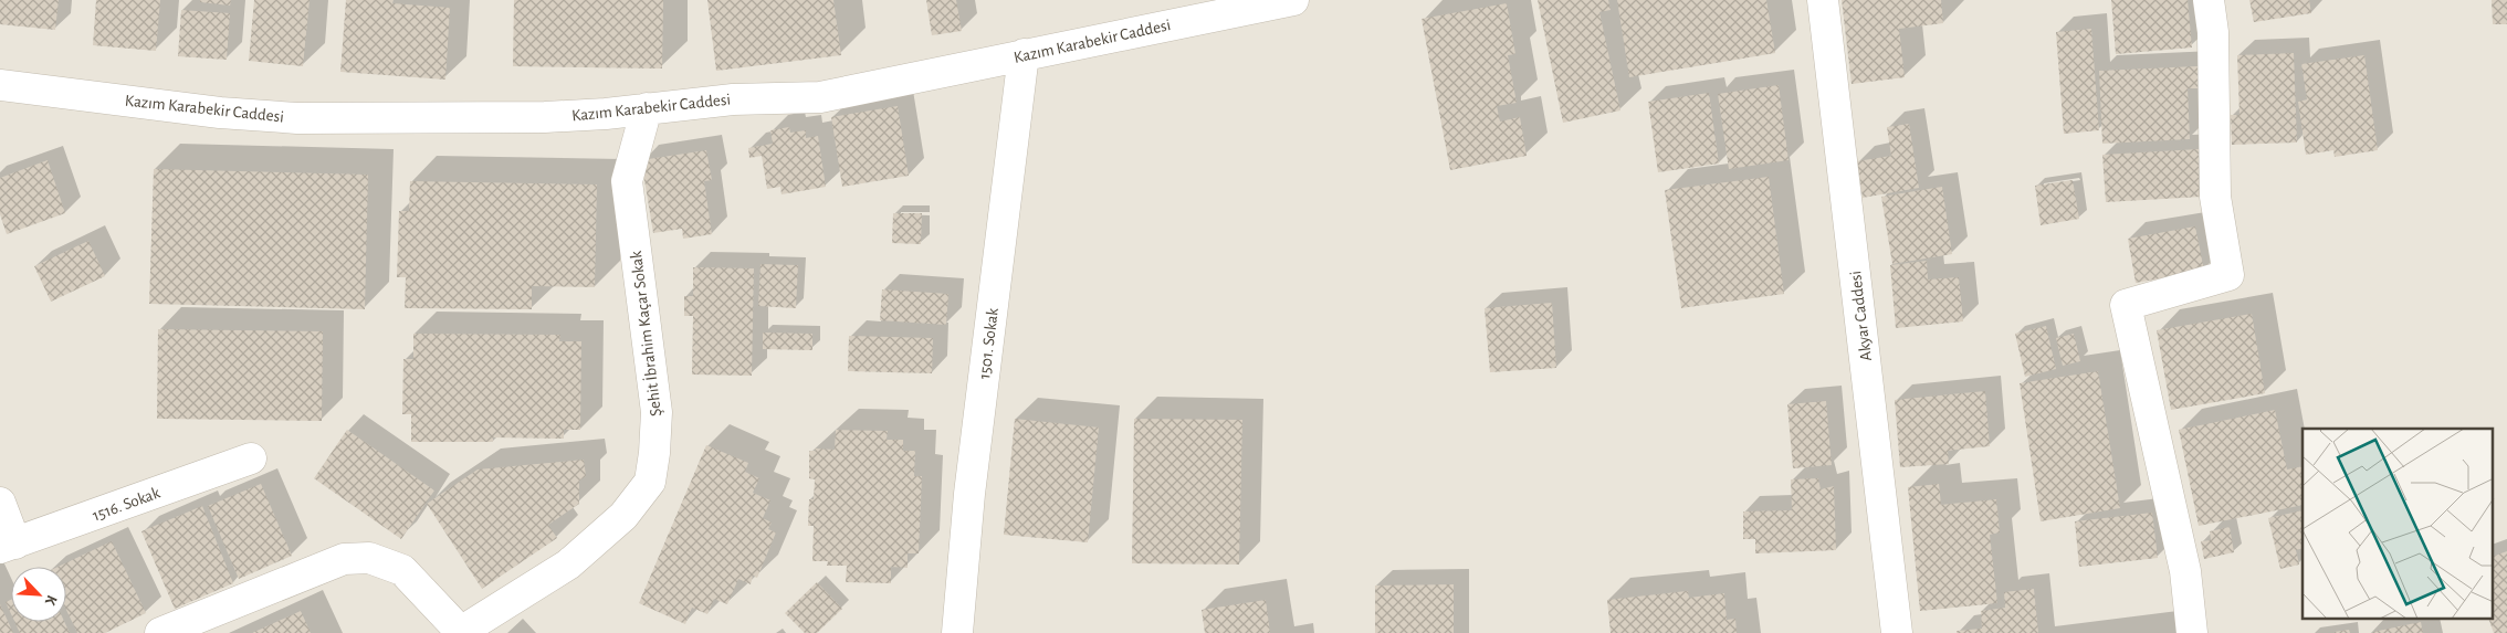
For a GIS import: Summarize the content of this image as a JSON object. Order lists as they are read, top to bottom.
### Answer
{
  "streets": {
    "street": [
      "Kazım Karabekir Caddesi",
      "Akyar Caddesi",
      "Şehit İbrahim Kaçar Sokak",
      "1501. Sokak",
      "1516. Sokak"
    ]
  },
  "crossings": [
    ["Kazım Karabekir Caddesi", "Şehit İbrahim Kaçar Sokak"],
    ["Kazım Karabekir Caddesi", "1501. Sokak"]
  ],
  "north": "bottom right"
}
